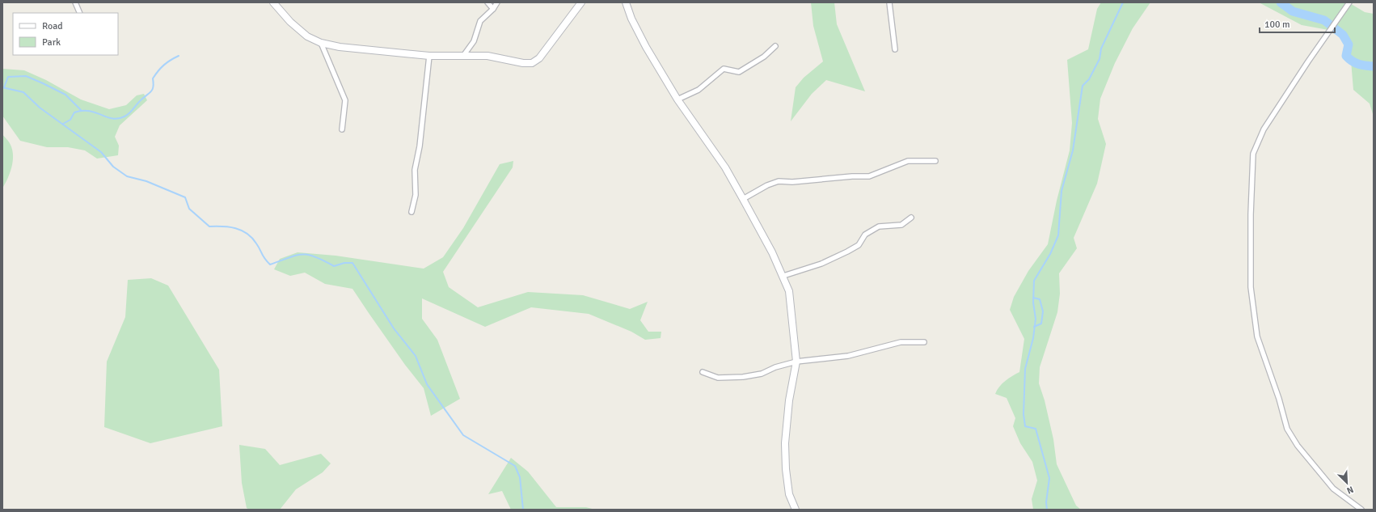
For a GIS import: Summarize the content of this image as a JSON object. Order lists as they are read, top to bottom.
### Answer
{
  "legend": ["Road", "Park"],
  "scale_bar": "100 m",
  "north": "bottom right"
}
